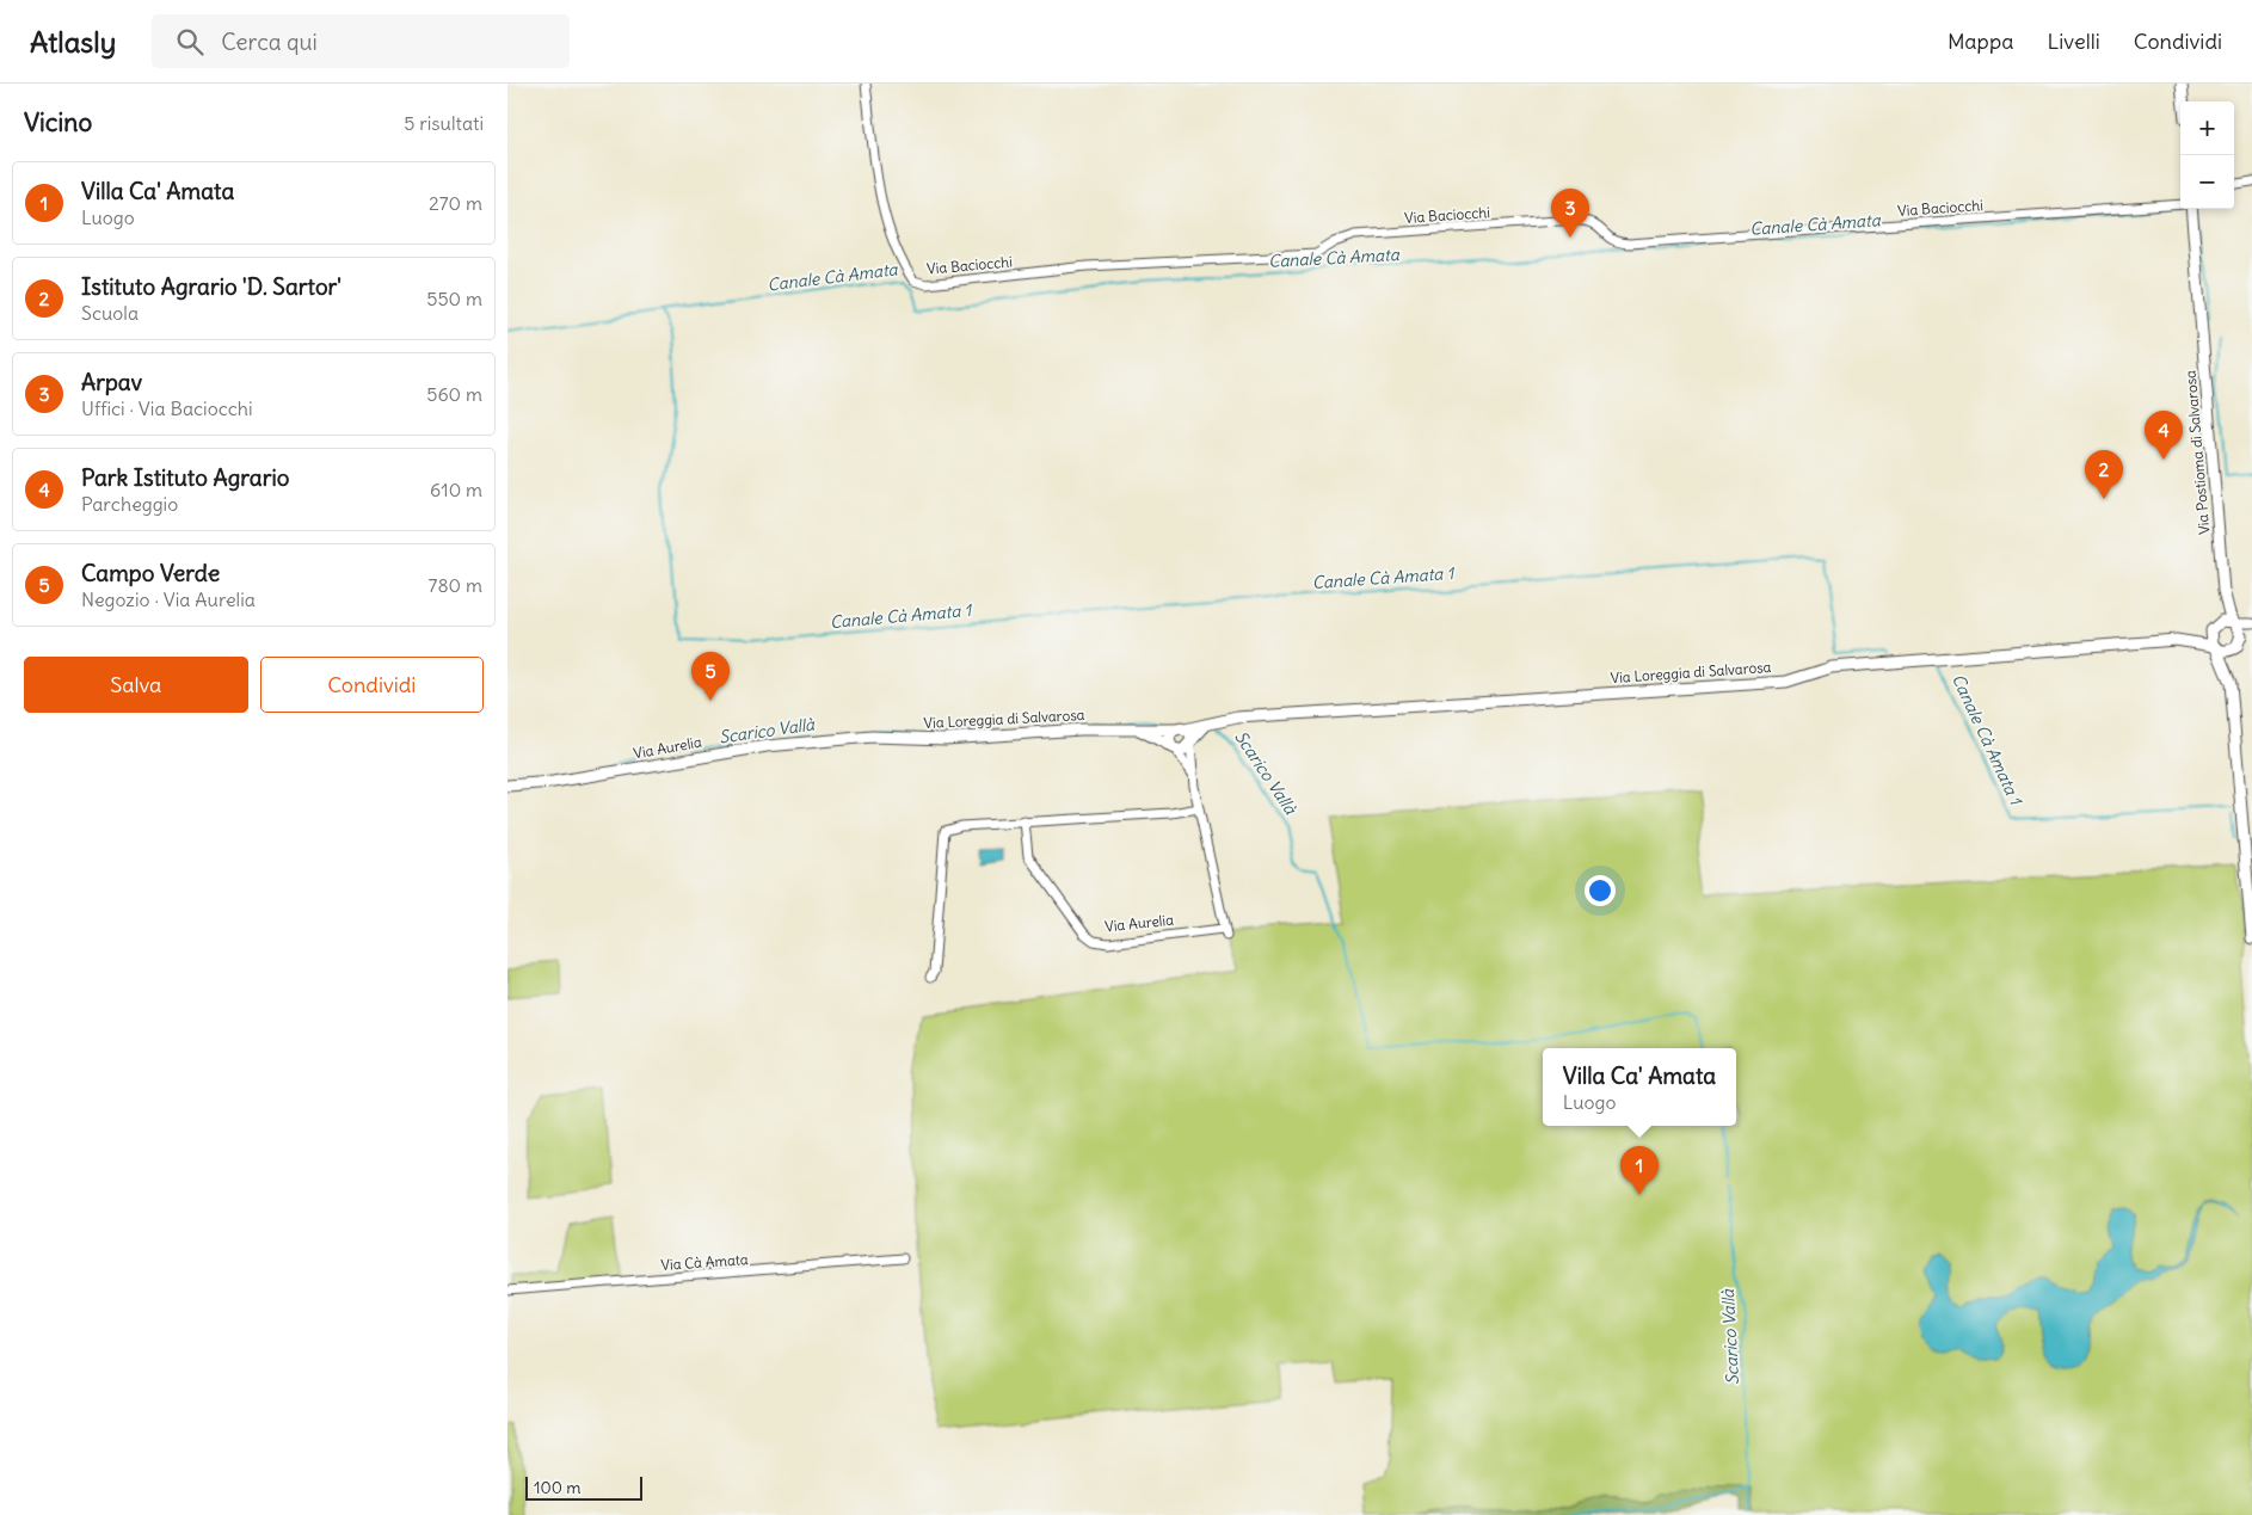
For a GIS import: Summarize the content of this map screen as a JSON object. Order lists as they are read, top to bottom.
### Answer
{
  "streets": {
    "street": [
      "Via Baciocchi",
      "Via Postioma di Salvarosa",
      "Via Loreggia di Salvarosa",
      "Via Aurelia",
      "Via Cà Amata"
    ]
  },
  "crossings": [
    ["Via Postioma di Salvarosa", "Via Loreggia di Salvarosa"],
    ["Via Loreggia di Salvarosa", "Via Aurelia"]
  ],
  "water": ["Canale Cà Amata", "Canale Cà Amata 1", "Scarico Vallà"],
  "scale_bar": "100 m",
  "page": {
    "header": "Atlasly",
    "search": "Cerca qui",
    "nav": ["Mappa", "Livelli", "Condividi"],
    "heading": ["Vicino", "5 risultati"],
    "map_buttons": ["+", "−"],
    "list": [
      {
        "mark": "1",
        "name": "Villa Ca' Amata",
        "note": "Luogo",
        "value": "270 m"
      },
      {
        "mark": "2",
        "name": "Istituto Agrario 'D. Sartor'",
        "note": "Scuola",
        "value": "550 m"
      },
      {
        "mark": "3",
        "name": "Arpav",
        "note": "Uffici · Via Baciocchi",
        "value": "560 m"
      },
      {
        "mark": "4",
        "name": "Park Istituto Agrario",
        "note": "Parcheggio",
        "value": "610 m"
      },
      {
        "mark": "5",
        "name": "Campo Verde",
        "note": "Negozio · Via Aurelia",
        "value": "780 m"
      }
    ],
    "pins": [
      "3",
      "4",
      "2",
      "5",
      "1"
    ],
    "buttons": ["Salva", "Condividi"],
    "popup": ["Villa Ca' Amata", "Luogo"],
    "scale": "100 m"
  }
}
